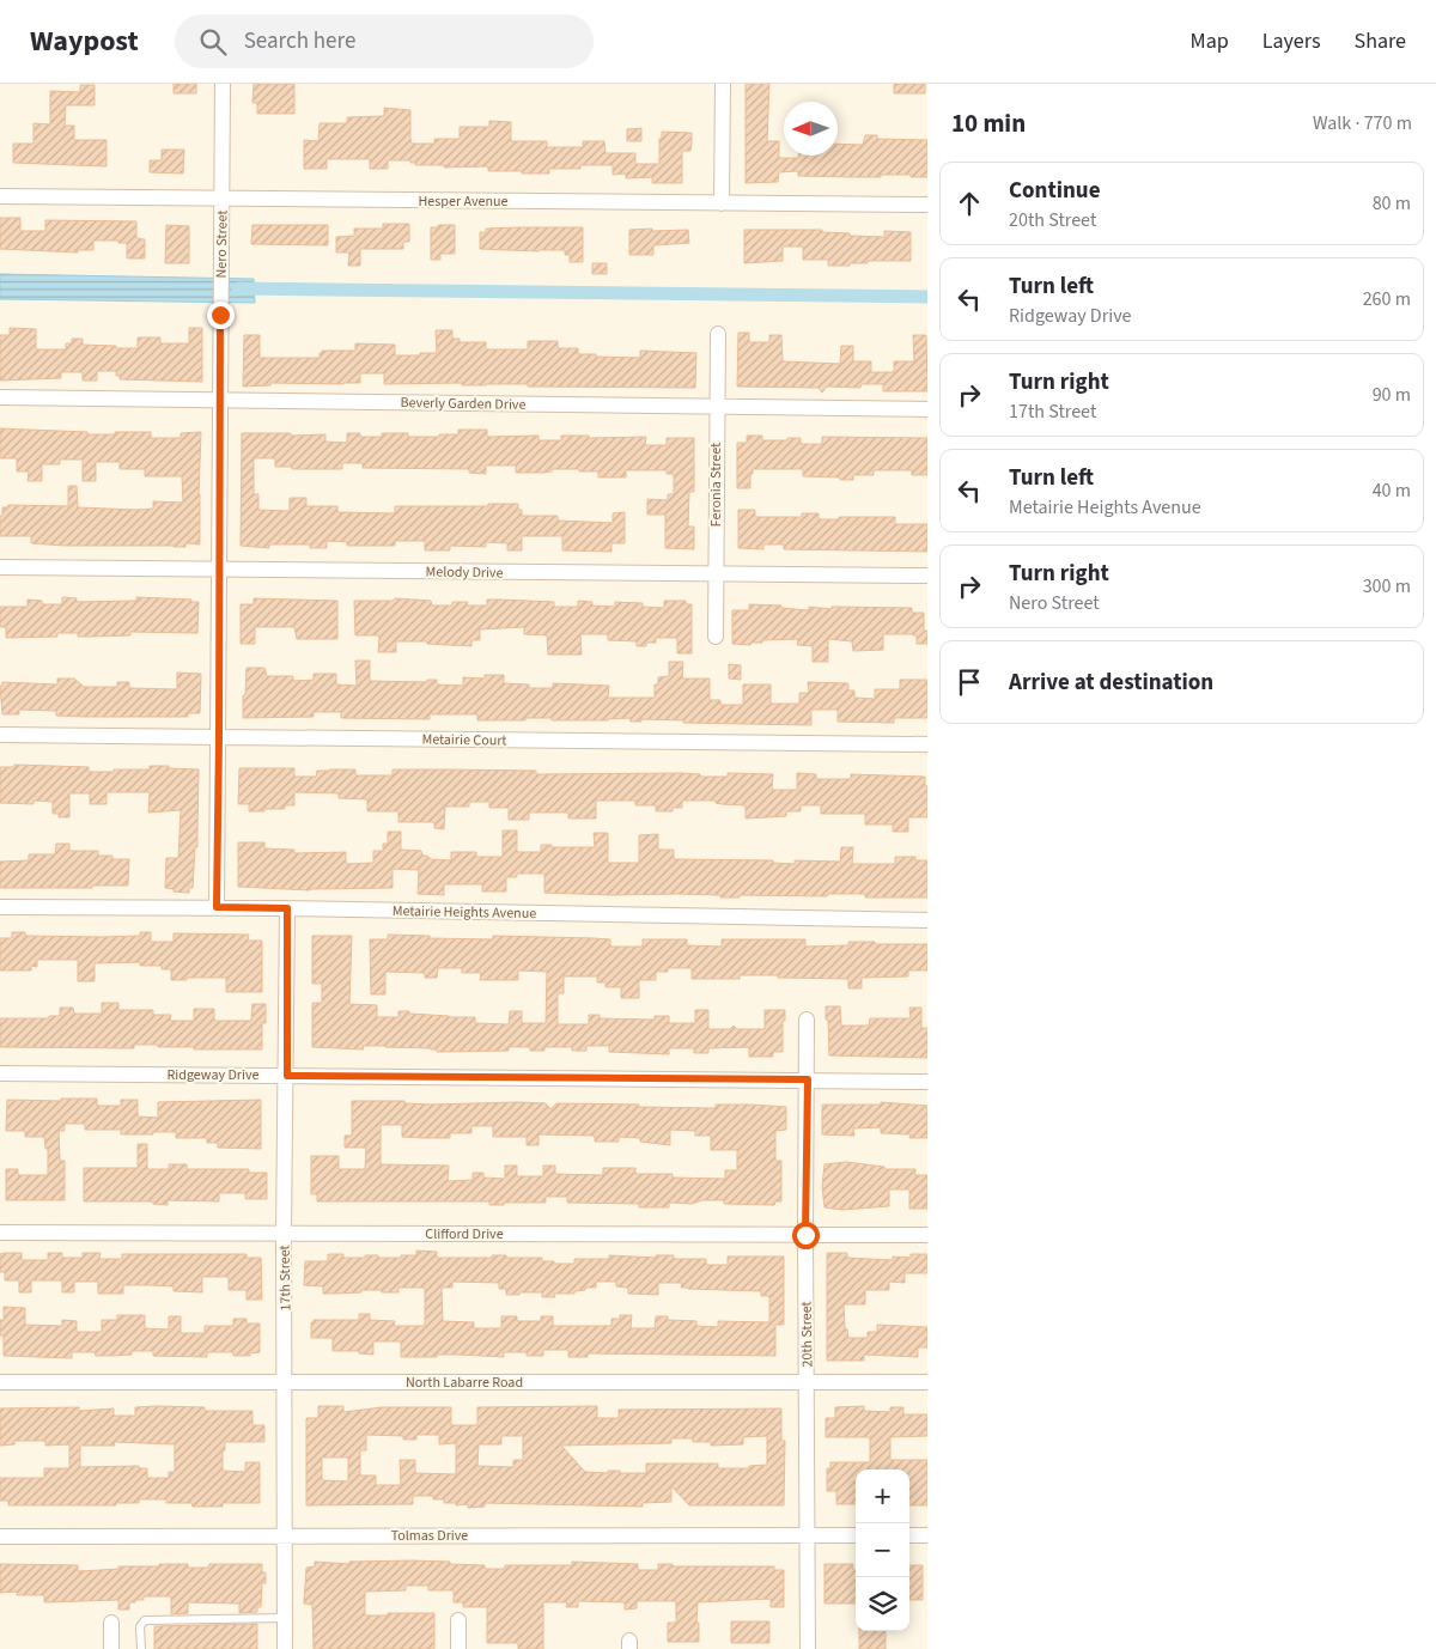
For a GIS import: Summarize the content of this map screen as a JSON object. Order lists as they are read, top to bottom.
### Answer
{
  "streets": {
    "street": [
      "Hesper Avenue",
      "Nero Street",
      "Beverly Garden Drive",
      "Feronia Street",
      "Melody Drive",
      "Metairie Court",
      "Metairie Heights Avenue",
      "Ridgeway Drive",
      "Clifford Drive",
      "17th Street",
      "20th Street",
      "North Labarre Road",
      "Tolmas Drive"
    ]
  },
  "crossings": [
    ["Hesper Avenue", "Nero Street"],
    ["Nero Street", "Beverly Garden Drive"],
    ["Nero Street", "Melody Drive"],
    ["Nero Street", "Metairie Court"],
    ["Nero Street", "Metairie Heights Avenue"],
    ["Beverly Garden Drive", "Feronia Street"],
    ["Feronia Street", "Melody Drive"],
    ["Metairie Heights Avenue", "17th Street"],
    ["Ridgeway Drive", "17th Street"],
    ["Ridgeway Drive", "20th Street"],
    ["Clifford Drive", "17th Street"],
    ["Clifford Drive", "20th Street"],
    ["17th Street", "North Labarre Road"],
    ["17th Street", "Tolmas Drive"],
    ["20th Street", "North Labarre Road"],
    ["20th Street", "Tolmas Drive"]
  ],
  "north": "left",
  "page": {
    "header": "Waypost",
    "search": "Search here",
    "nav": ["Map", "Layers", "Share"],
    "heading": ["10 min", "Walk · 770 m"],
    "list": [
      ["Continue", "20th Street", "80 m"],
      ["Turn left", "Ridgeway Drive", "260 m"],
      ["Turn right", "17th Street", "90 m"],
      ["Turn left", "Metairie Heights Avenue", "40 m"],
      ["Turn right", "Nero Street", "300 m"],
      "Arrive at destination"
    ],
    "map_buttons": ["+", "−"]
  }
}
